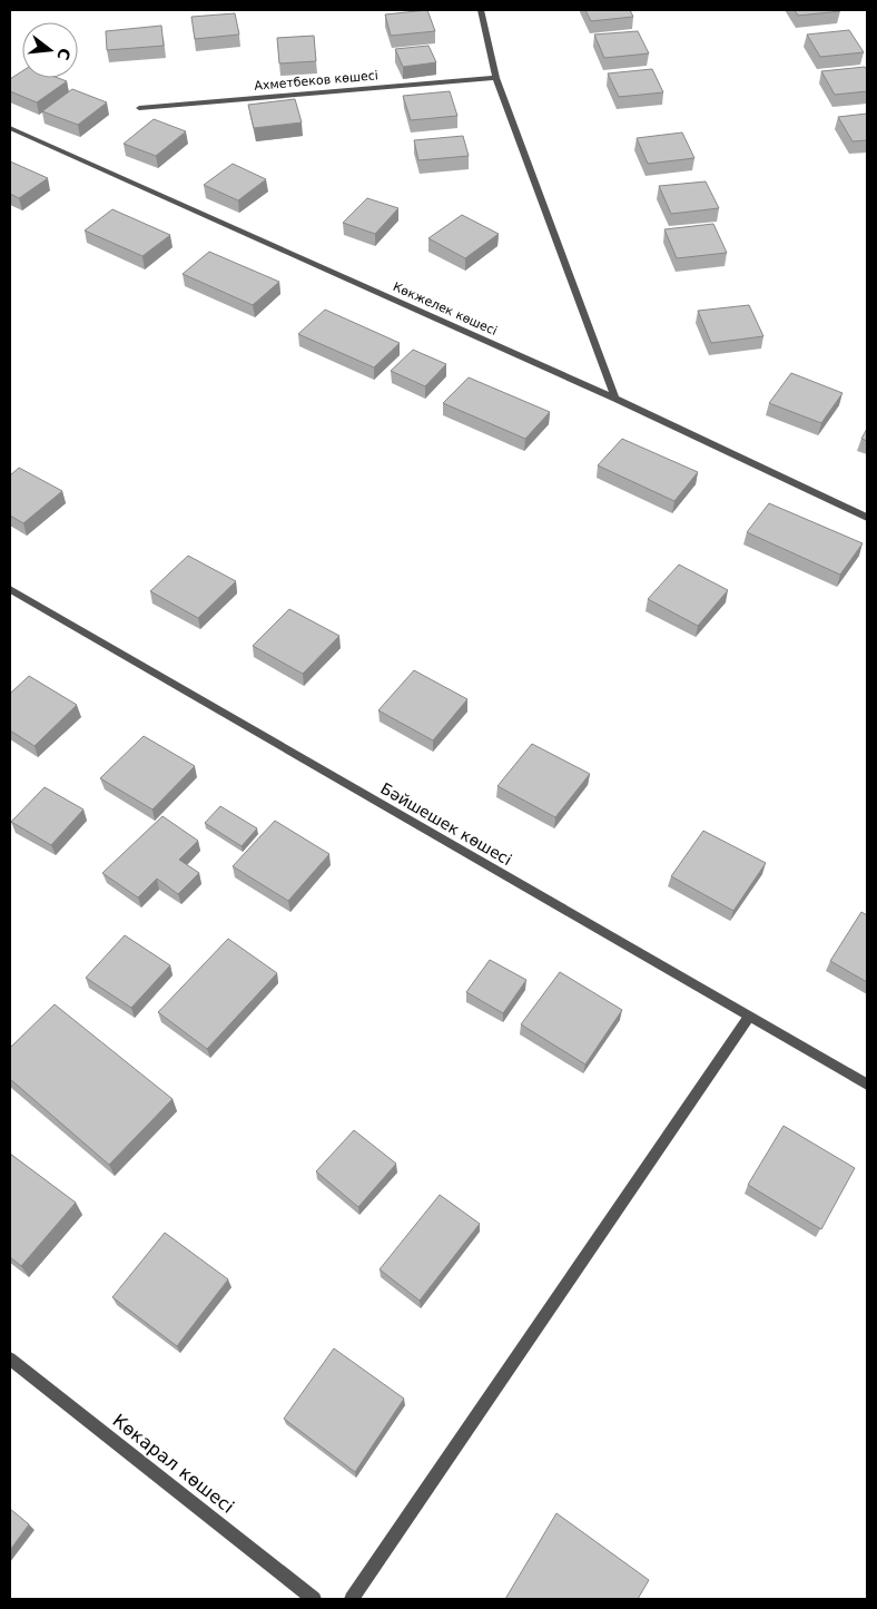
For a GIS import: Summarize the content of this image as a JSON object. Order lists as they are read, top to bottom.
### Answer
{
  "streets": {
    "street": [
      "Ахметбеков көшесі",
      "Көкжелек көшесі",
      "Бәйшешек көшесі",
      "Көкарал көшесі"
    ]
  },
  "north": "right"
}
